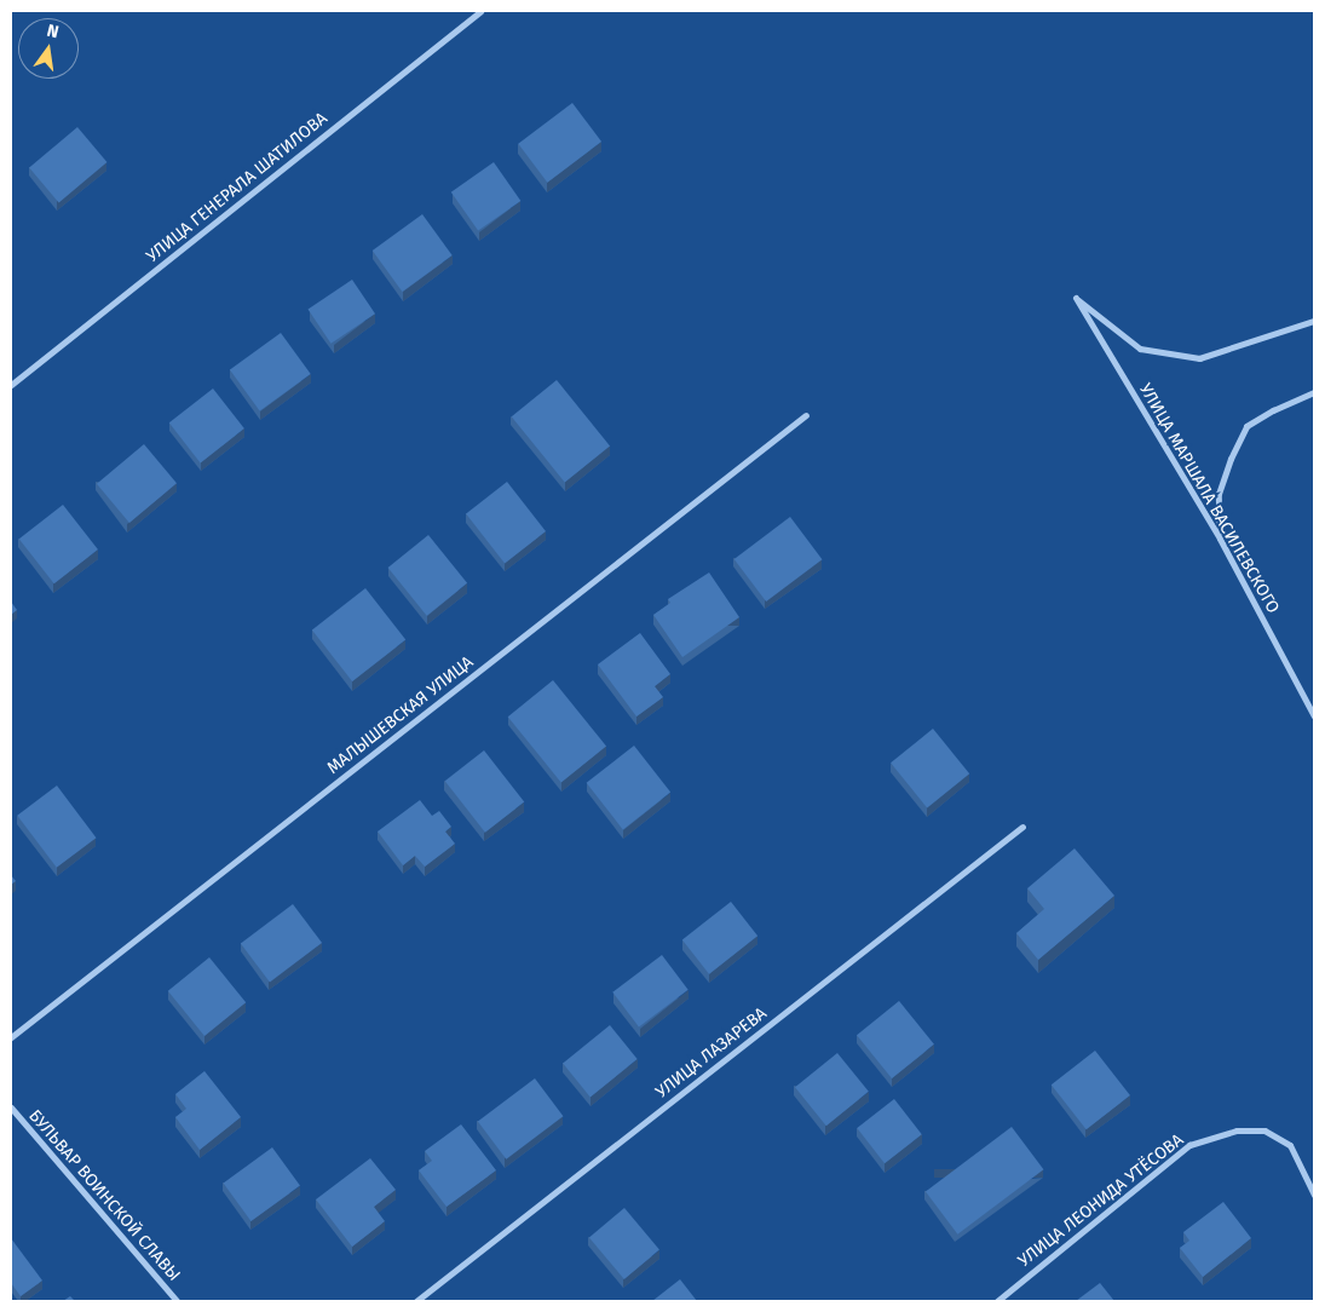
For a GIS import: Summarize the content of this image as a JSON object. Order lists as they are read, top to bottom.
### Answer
{
  "streets": {
    "street": [
      "УЛИЦА ГЕНЕРАЛА ШАТИЛОВА",
      "УЛИЦА МАРШАЛА ВАСИЛЕВСКОГО",
      "МАЛЫШЕВСКАЯ УЛИЦА",
      "УЛИЦА ЛАЗАРЕВА",
      "БУЛЬВАР ВОИНСКОЙ СЛАВЫ",
      "УЛИЦА ЛЕОНИДА УТЁСОВА"
    ]
  },
  "north": "top"
}
